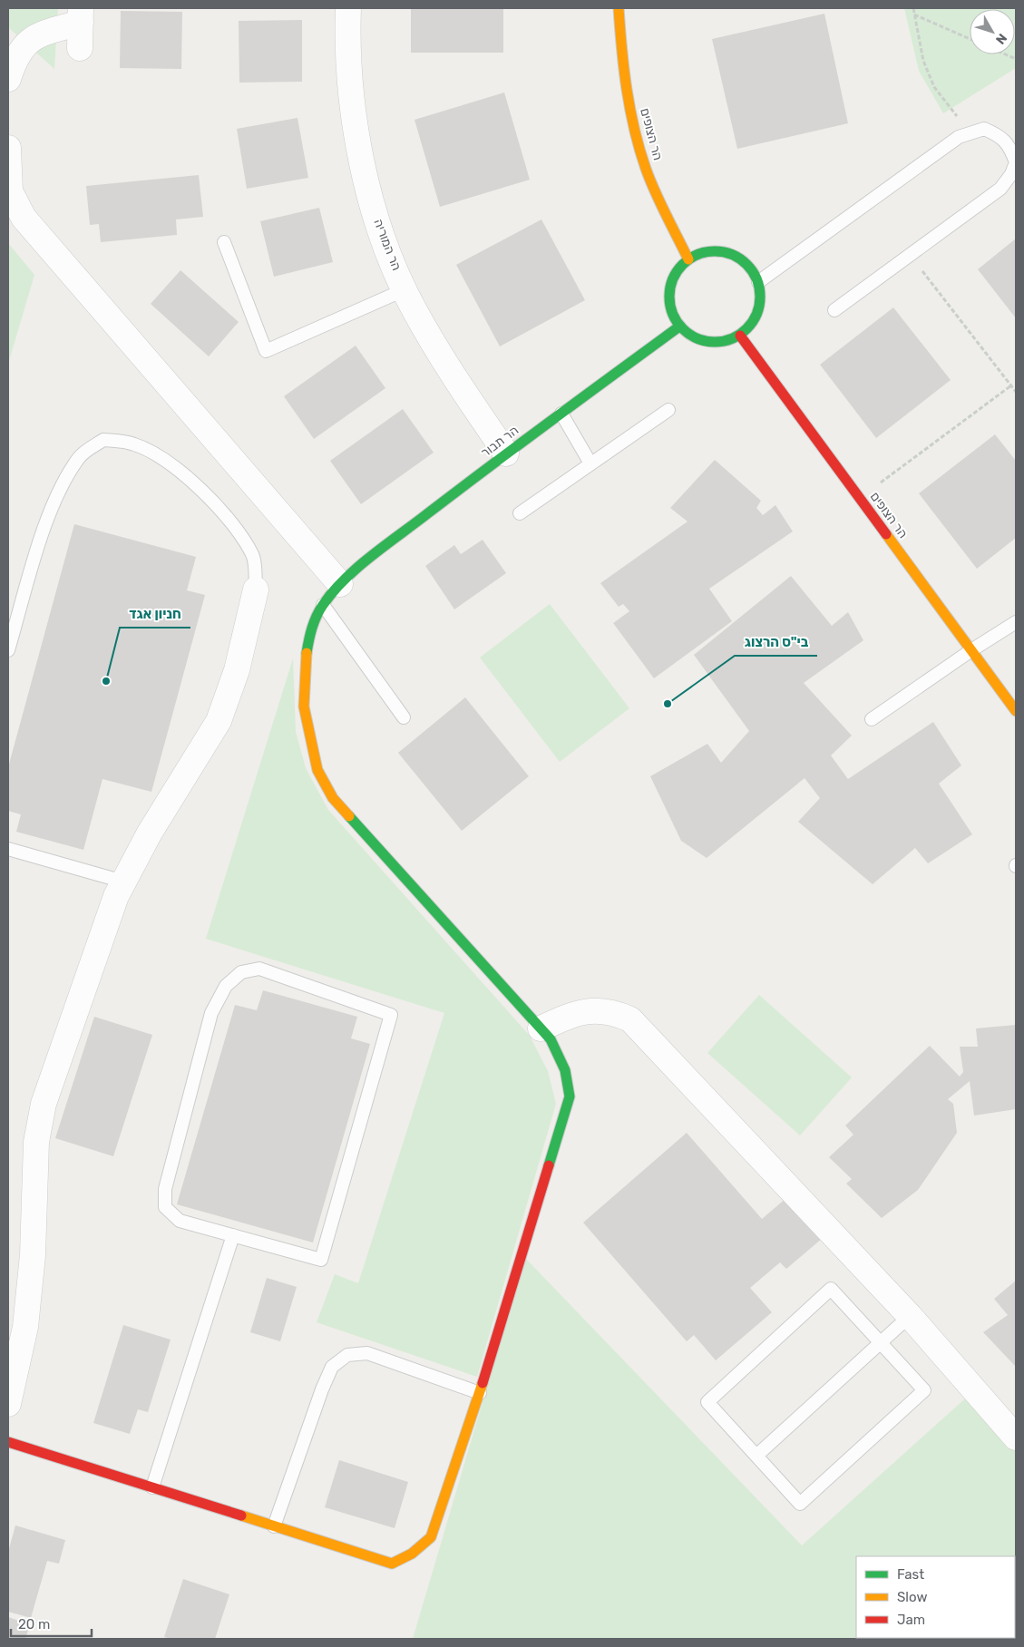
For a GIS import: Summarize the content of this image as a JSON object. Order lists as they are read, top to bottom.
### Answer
{
  "streets": {
    "street": ["הר הצופים", "הר המוריה", "הר תבור"]
  },
  "crossings": [
    ["הר הצופים", "הר תבור"],
    ["הר המוריה", "הר תבור"]
  ],
  "places": ["חניון אגד", "בי\"ס הרצוג"],
  "legend": ["Fast", "Slow", "Jam"],
  "scale_bar": "20 m",
  "north": "bottom right"
}
